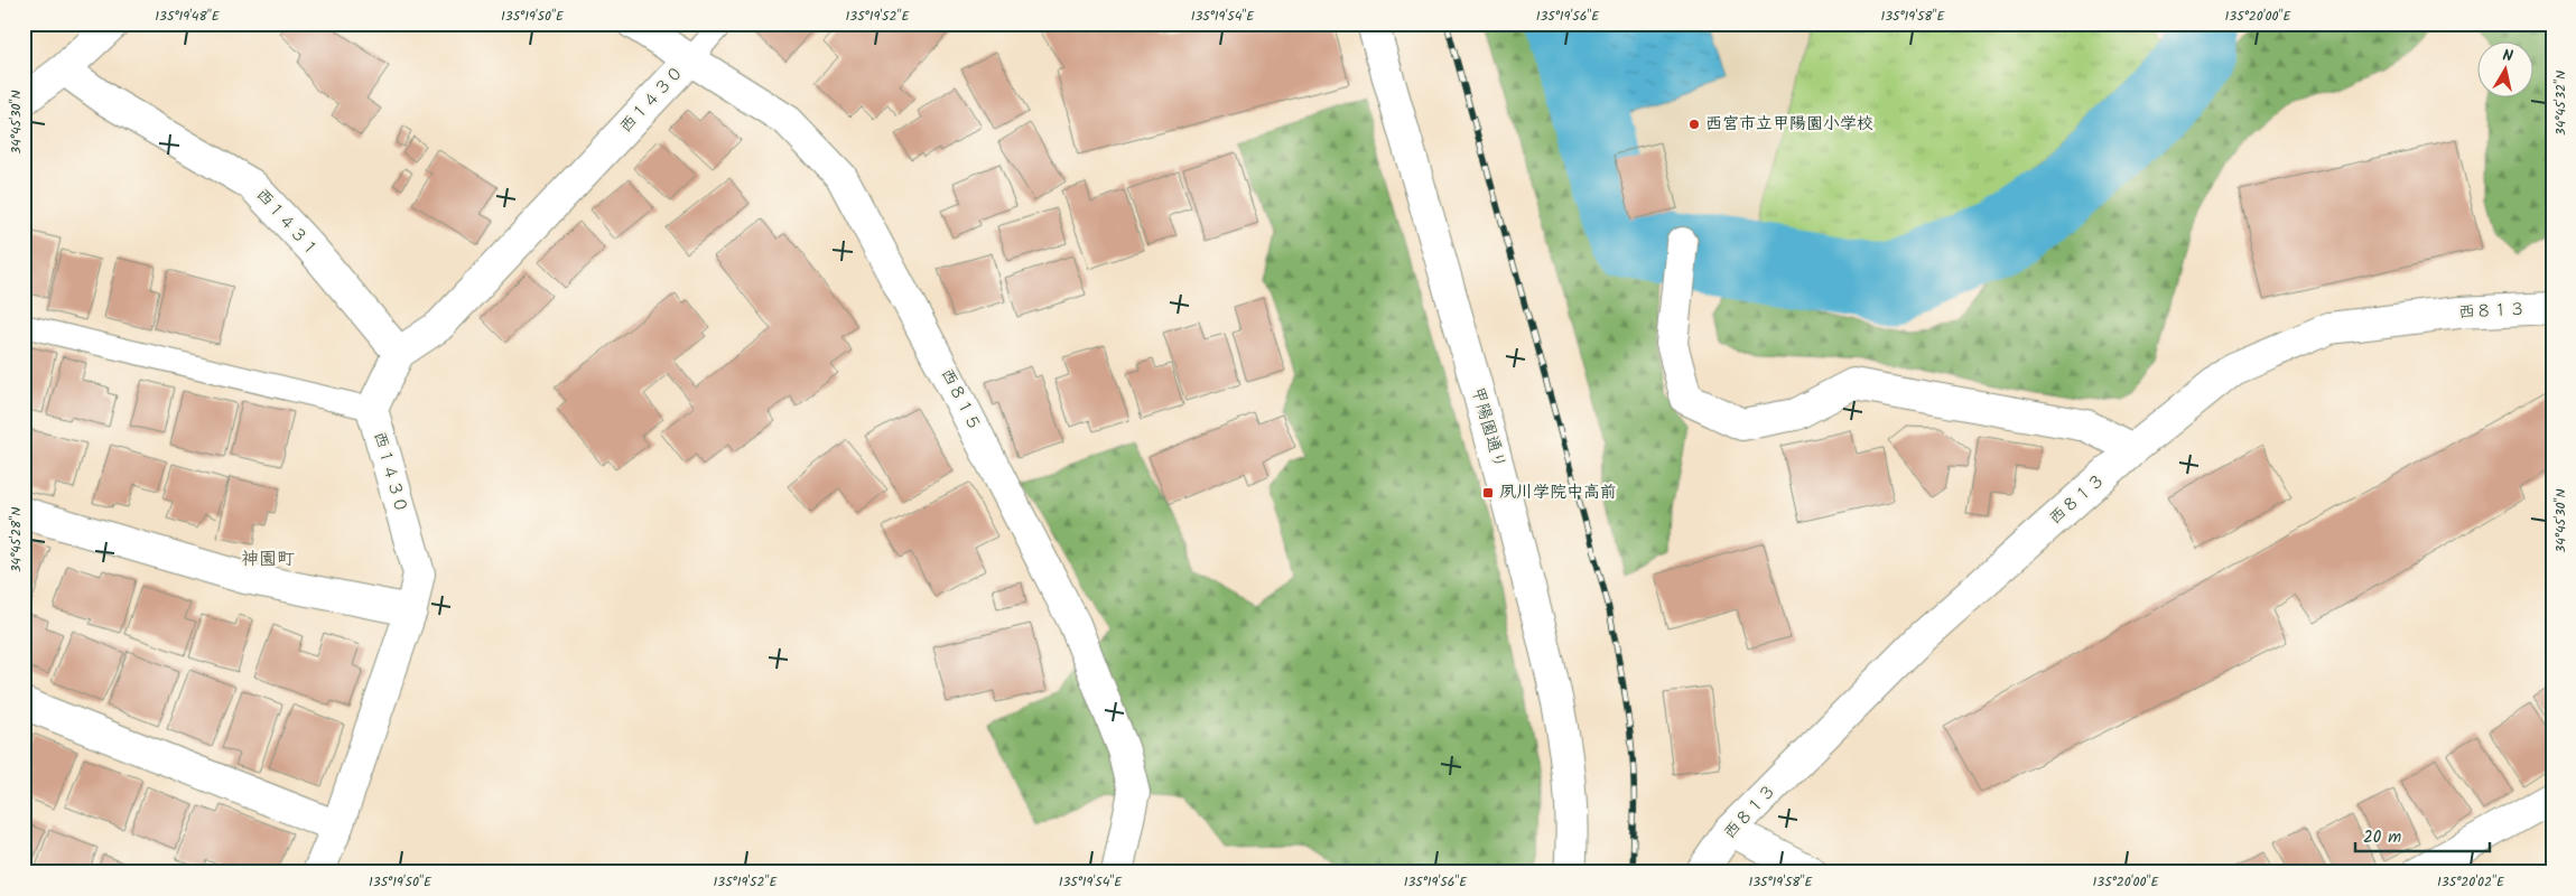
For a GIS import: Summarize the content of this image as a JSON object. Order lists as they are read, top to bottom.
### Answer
{
  "streets": {
    "street": [
      "西１４３０",
      "西１４３１",
      "西８１３",
      "西８１５",
      "甲陽園通り"
    ]
  },
  "crossings": [
    ["西１４３０", "西１４３１"],
    ["西１４３０", "西８１５"]
  ],
  "districts": ["神園町"],
  "places": {
    "other": ["西宮市立甲陽園小学校"],
    "transit": ["夙川学院中高前"]
  },
  "scale_bar": "20 m",
  "north": "top",
  "coordinates": [
    "135°19'48\"E",
    "135°19'50\"E",
    "135°19'52\"E",
    "135°19'54\"E",
    "135°19'56\"E",
    "135°19'58\"E",
    "135°20'00\"E",
    "34°45'32\"N",
    "34°45'30\"N",
    "34°45'28\"N",
    "135°20'02\"E"
  ]
}
